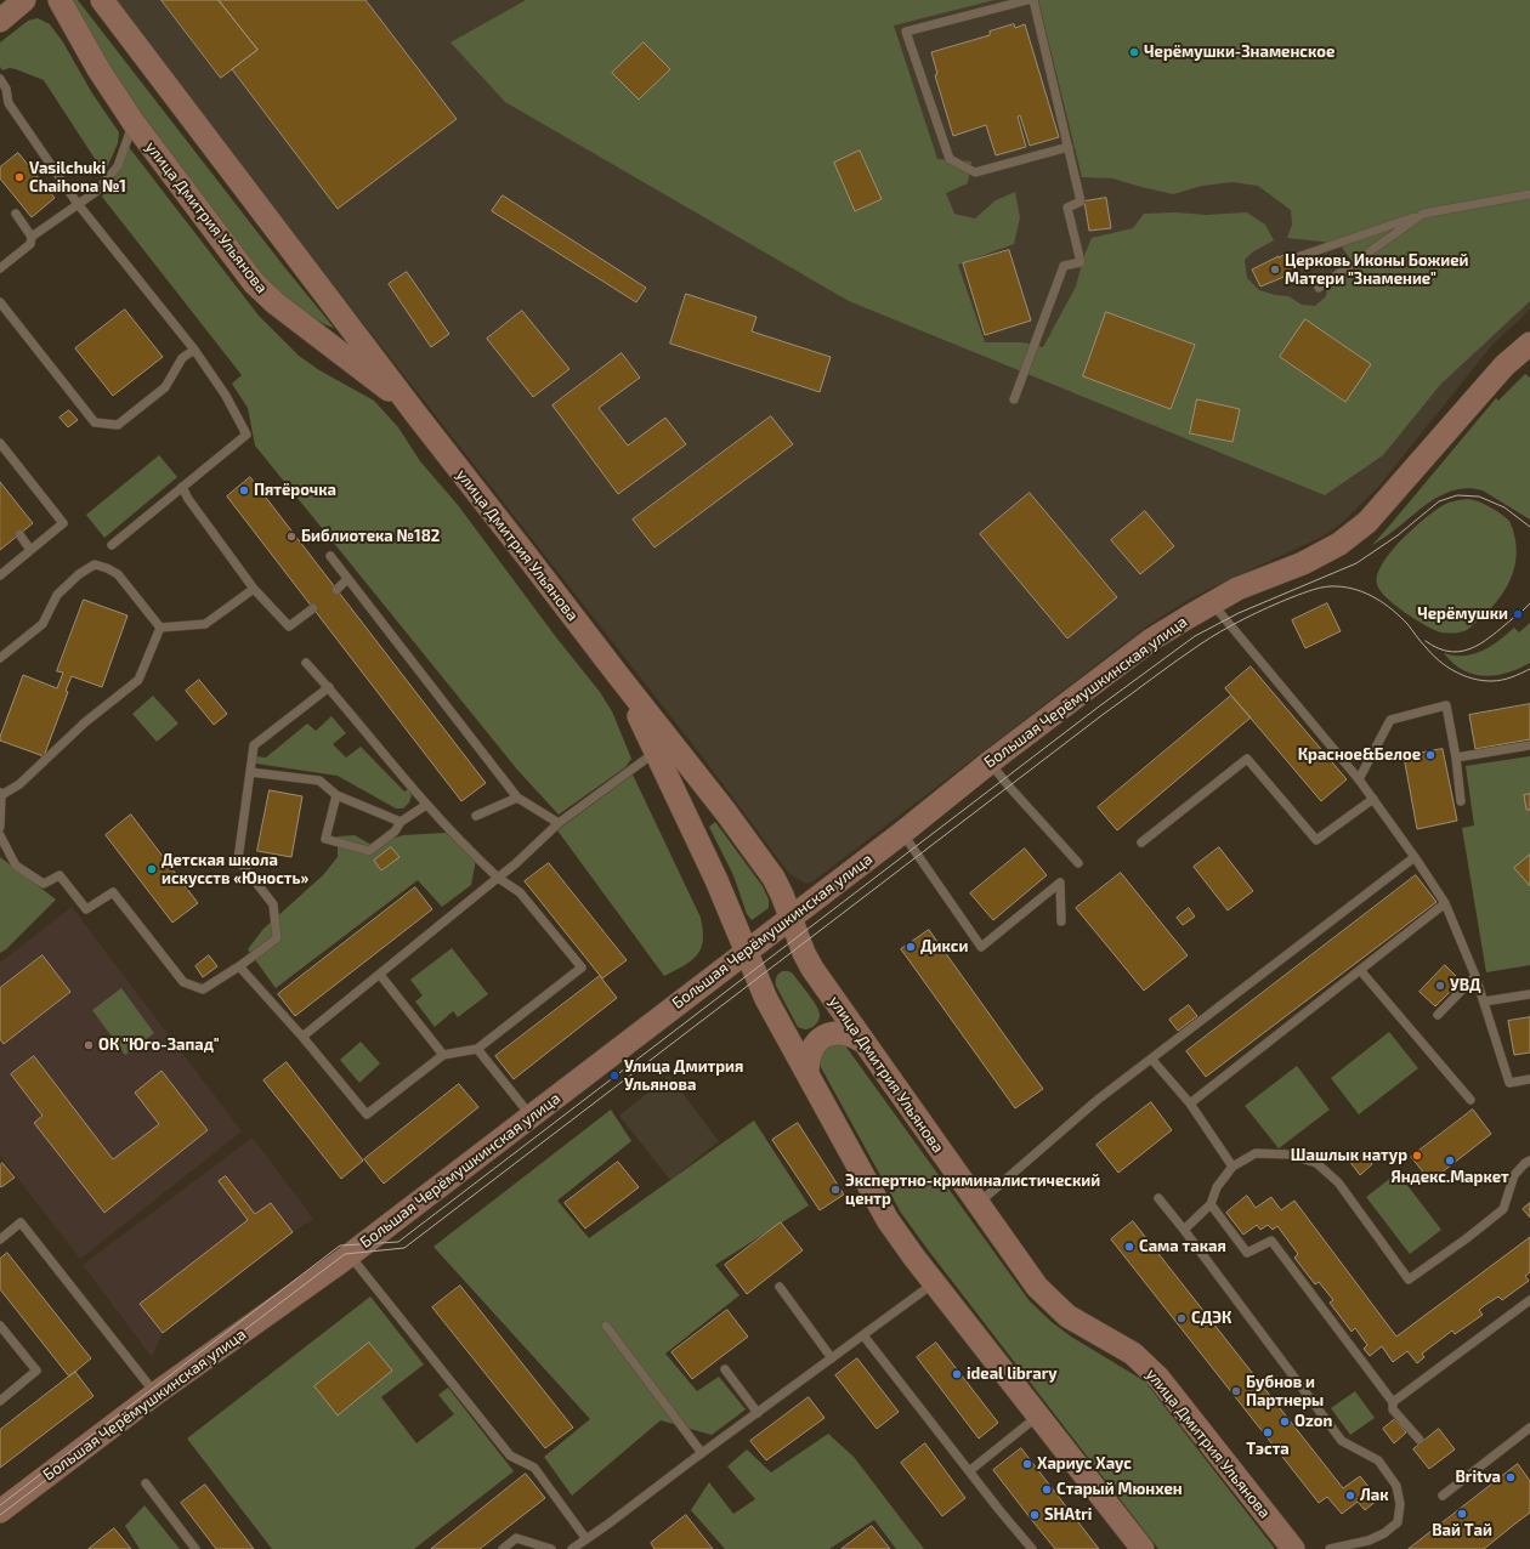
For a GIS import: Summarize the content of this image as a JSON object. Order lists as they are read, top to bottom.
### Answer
{
  "streets": {
    "main road": ["улица Дмитрия Ульянова", "Большая Черёмушкинская улица"]
  },
  "crossings": [
    ["улица Дмитрия Ульянова", "Большая Черёмушкинская улица"]
  ],
  "places": [
    "Черёмушки-Знаменское",
    "Vasilchuki Chaihona №1",
    "Церковь Иконы Божией Матери \"Знамение\"",
    "Пятёрочка",
    "Библиотека №182",
    "Черёмушки",
    "Красное&Белое",
    "Детская школа искусств «Юность»",
    "Дикси",
    "УВД",
    "ОК \"Юго-Запад\"",
    "Улица Дмитрия Ульянова",
    "Шашлык натур",
    "Яндекс.Маркет",
    "Экспертно-криминалистический центр",
    "Сама такая",
    "СДЭК",
    "ideal library",
    "Бубнов и Партнеры",
    "Ozon",
    "Тэста",
    "Хариус Хаус",
    "Britva",
    "Старый Мюнхен",
    "Лак",
    "Вай Тай",
    "SHAtri"
  ]
}
